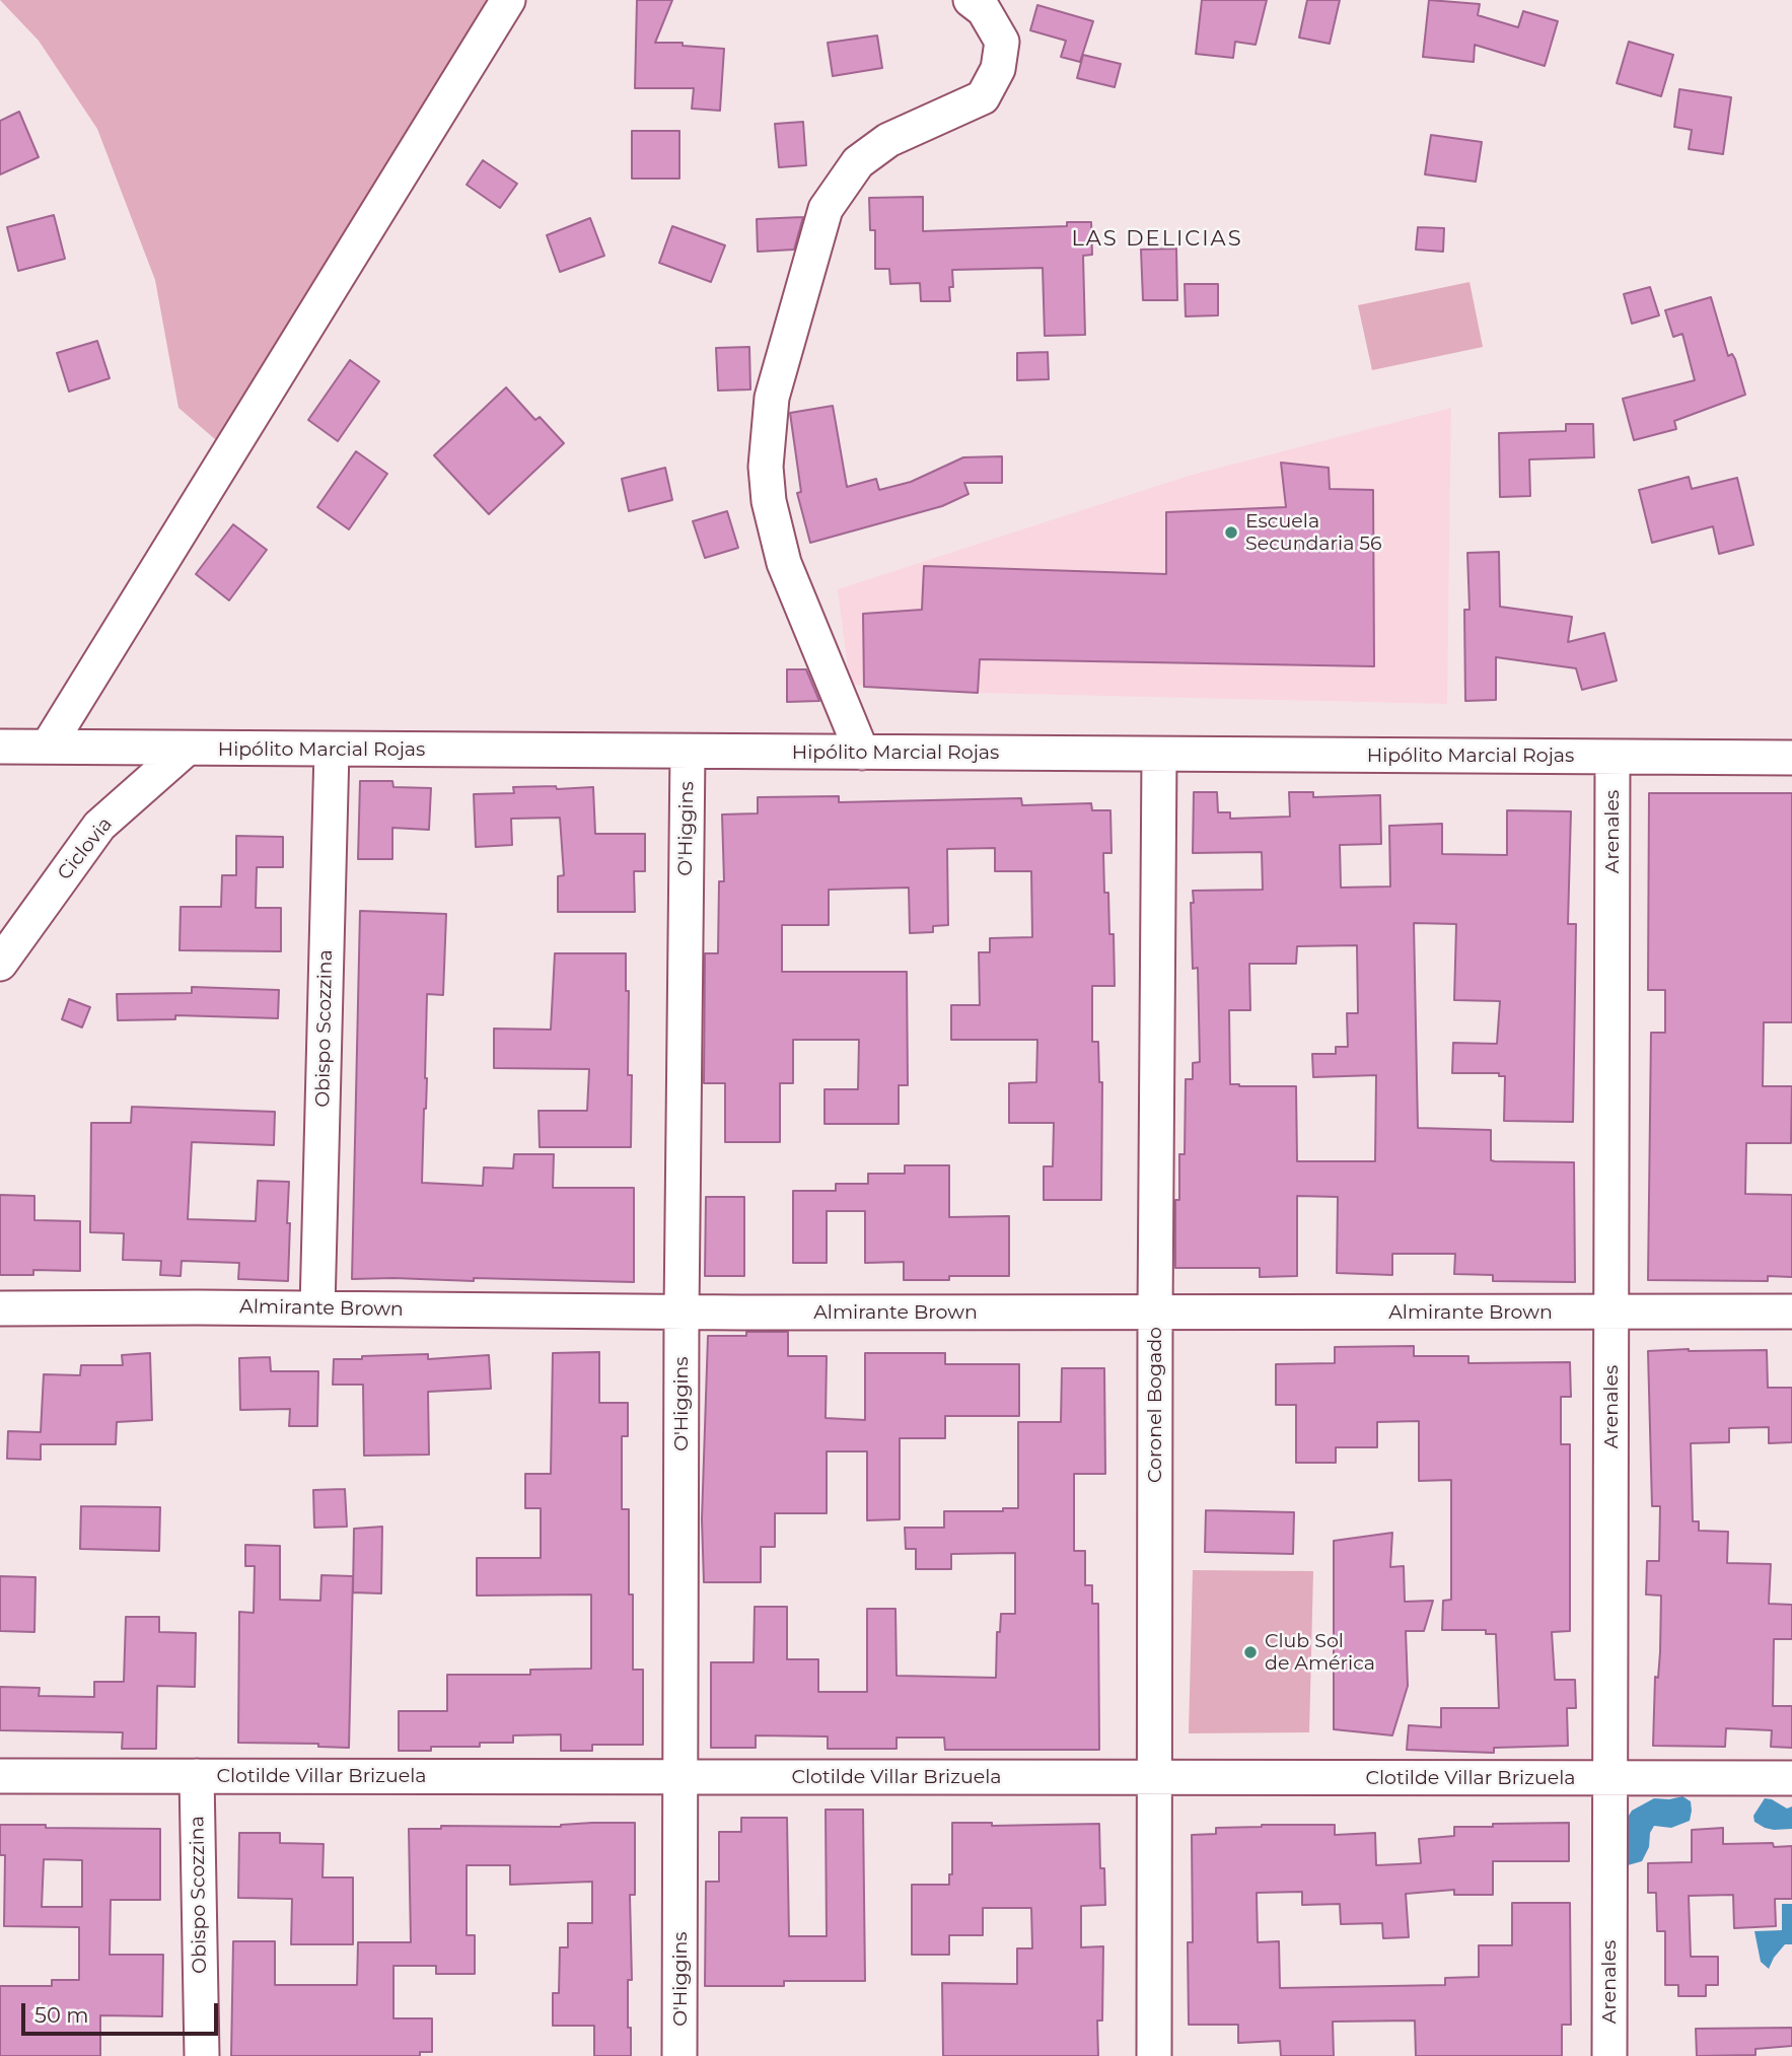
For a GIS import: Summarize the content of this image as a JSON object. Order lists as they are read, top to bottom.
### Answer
{
  "streets": {
    "street": [
      "Hipólito Marcial Rojas",
      "O'Higgins",
      "Arenales",
      "Ciclovia",
      "Obispo Scozzina",
      "Almirante Brown",
      "Coronel Bogado",
      "Clotilde Villar Brizuela"
    ]
  },
  "crossings": [
    ["Hipólito Marcial Rojas", "O'Higgins"],
    ["Hipólito Marcial Rojas", "Arenales"],
    ["Hipólito Marcial Rojas", "Ciclovia"],
    ["Hipólito Marcial Rojas", "Obispo Scozzina"],
    ["Hipólito Marcial Rojas", "Coronel Bogado"],
    ["O'Higgins", "Almirante Brown"],
    ["O'Higgins", "Clotilde Villar Brizuela"],
    ["Arenales", "Almirante Brown"],
    ["Arenales", "Clotilde Villar Brizuela"],
    ["Obispo Scozzina", "Almirante Brown"],
    ["Obispo Scozzina", "Clotilde Villar Brizuela"],
    ["Almirante Brown", "Coronel Bogado"],
    ["Coronel Bogado", "Clotilde Villar Brizuela"]
  ],
  "districts": ["LAS DELICIAS"],
  "places": ["Escuela Secundaria 56", "Club Sol de América"],
  "scale_bar": "50 m"
}
